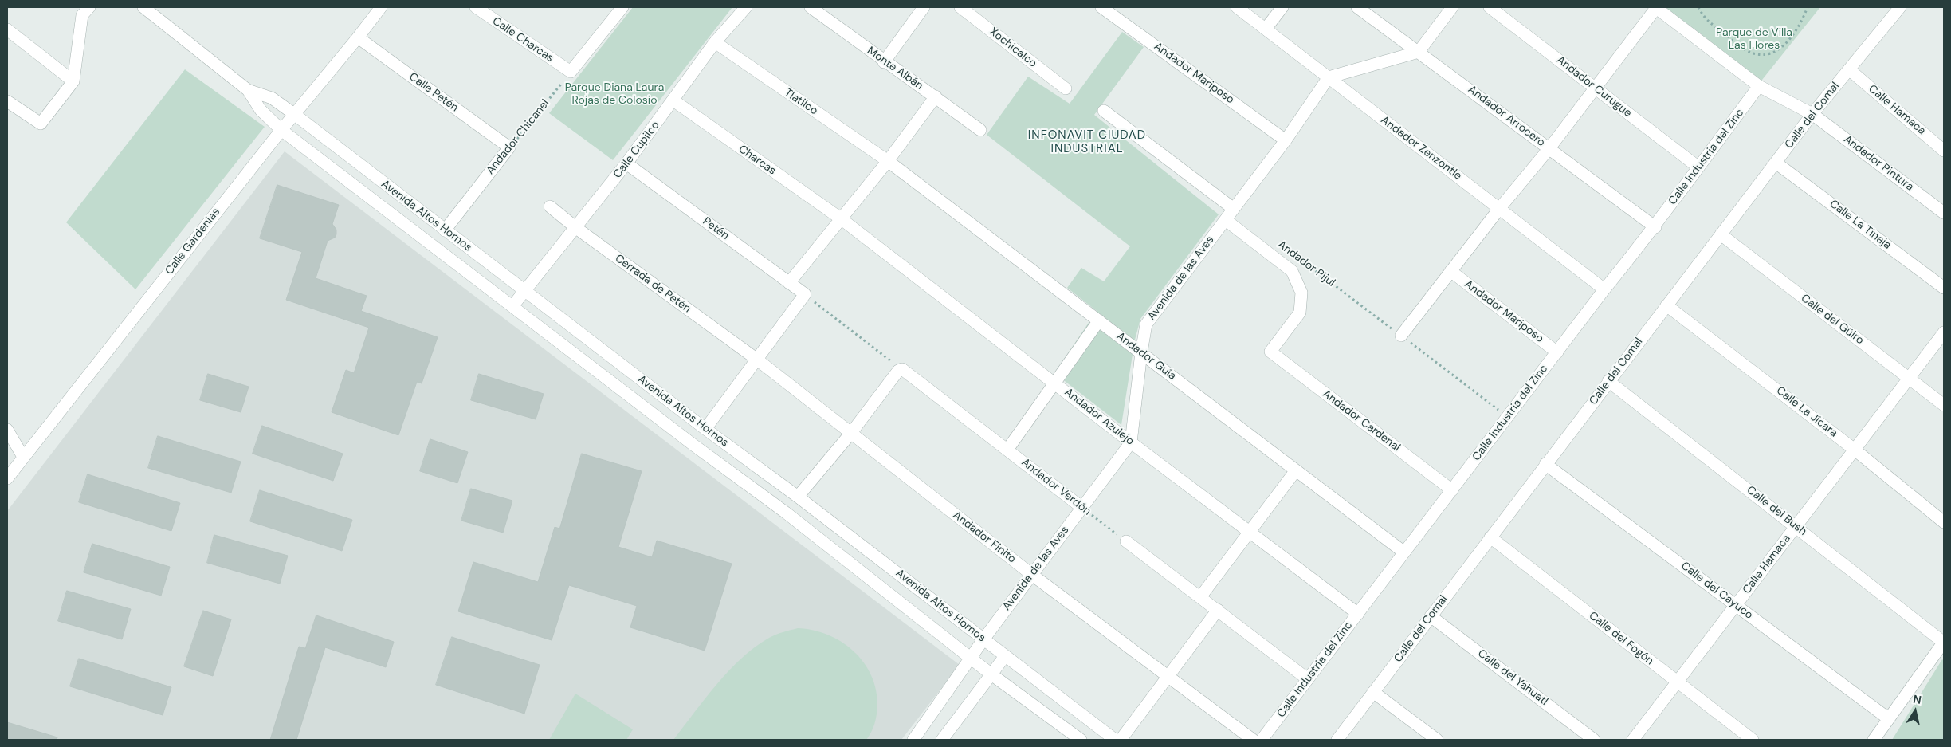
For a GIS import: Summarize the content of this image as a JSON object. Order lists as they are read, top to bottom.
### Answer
{
  "streets": {
    "street": [
      "Calle Charcas",
      "Xochicalco",
      "Monte Albán",
      "Andador Mariposo",
      "Andador Curugue",
      "Calle Petén",
      "Tlatilco",
      "Calle Hamaca",
      "Calle del Comal",
      "Andador Arrocero",
      "Andador Chicanel",
      "Andador Zenzontle",
      "Calle Cupilco",
      "Calle Industria del Zinc",
      "Charcas",
      "Andador Pintura",
      "Avenida Altos Hornos",
      "Calle La Tinaja",
      "Petén",
      "Calle Gardenias",
      "Avenida de las Aves",
      "Cerrada de Petén",
      "Calle del Güiro",
      "Andador Guía",
      "Calle La Jícara",
      "Andador Azulejo",
      "Andador Cardenal",
      "Andador Verdón",
      "Calle del Bush",
      "Andador Finito",
      "Calle del Cayuco",
      "Calle del Fogón",
      "Calle del Yahuatl"
    ],
    "path": ["Andador Pijul"]
  },
  "crossings": [
    ["Calle Charcas", "Andador Chicanel"],
    ["Andador Mariposo", "Calle Industria del Zinc"],
    ["Andador Mariposo", "Avenida de las Aves"],
    ["Andador Curugue", "Calle Industria del Zinc"],
    ["Calle Petén", "Andador Chicanel"],
    ["Calle Petén", "Calle Gardenias"],
    ["Tlatilco", "Calle Cupilco"],
    ["Tlatilco", "Andador Guía"],
    ["Calle Hamaca", "Calle del Comal"],
    ["Calle Hamaca", "Calle del Güiro"],
    ["Calle Hamaca", "Calle La Jícara"],
    ["Calle Hamaca", "Calle del Bush"],
    ["Calle Hamaca", "Calle del Cayuco"],
    ["Calle Hamaca", "Calle del Fogón"],
    ["Calle del Comal", "Andador Pintura"],
    ["Calle del Comal", "Calle La Tinaja"],
    ["Calle del Comal", "Calle del Güiro"],
    ["Calle del Comal", "Calle La Jícara"],
    ["Calle del Comal", "Calle del Bush"],
    ["Calle del Comal", "Calle del Cayuco"],
    ["Calle del Comal", "Calle del Fogón"],
    ["Calle del Comal", "Calle del Yahuatl"],
    ["Andador Arrocero", "Calle Industria del Zinc"],
    ["Andador Chicanel", "Avenida Altos Hornos"],
    ["Andador Zenzontle", "Calle Industria del Zinc"],
    ["Andador Zenzontle", "Avenida de las Aves"],
    ["Calle Cupilco", "Charcas"],
    ["Calle Cupilco", "Avenida Altos Hornos"],
    ["Calle Cupilco", "Petén"],
    ["Calle Cupilco", "Cerrada de Petén"],
    ["Calle Industria del Zinc", "Andador Pintura"],
    ["Calle Industria del Zinc", "Andador Pijul"],
    ["Calle Industria del Zinc", "Andador Guía"],
    ["Calle Industria del Zinc", "Andador Azulejo"],
    ["Calle Industria del Zinc", "Andador Cardenal"],
    ["Charcas", "Andador Azulejo"],
    ["Avenida Altos Hornos", "Calle Gardenias"],
    ["Avenida Altos Hornos", "Avenida de las Aves"],
    ["Avenida de las Aves", "Andador Guía"],
    ["Avenida de las Aves", "Andador Azulejo"],
    ["Avenida de las Aves", "Andador Cardenal"],
    ["Avenida de las Aves", "Andador Verdón"],
    ["Avenida de las Aves", "Andador Finito"],
    ["Cerrada de Petén", "Andador Finito"]
  ],
  "districts": ["INFONAVIT CIUDAD INDUSTRIAL"],
  "parks": ["Parque de Villa Las Flores", "Parque Diana Laura Rojas de Colosio"],
  "north": "top"
}
